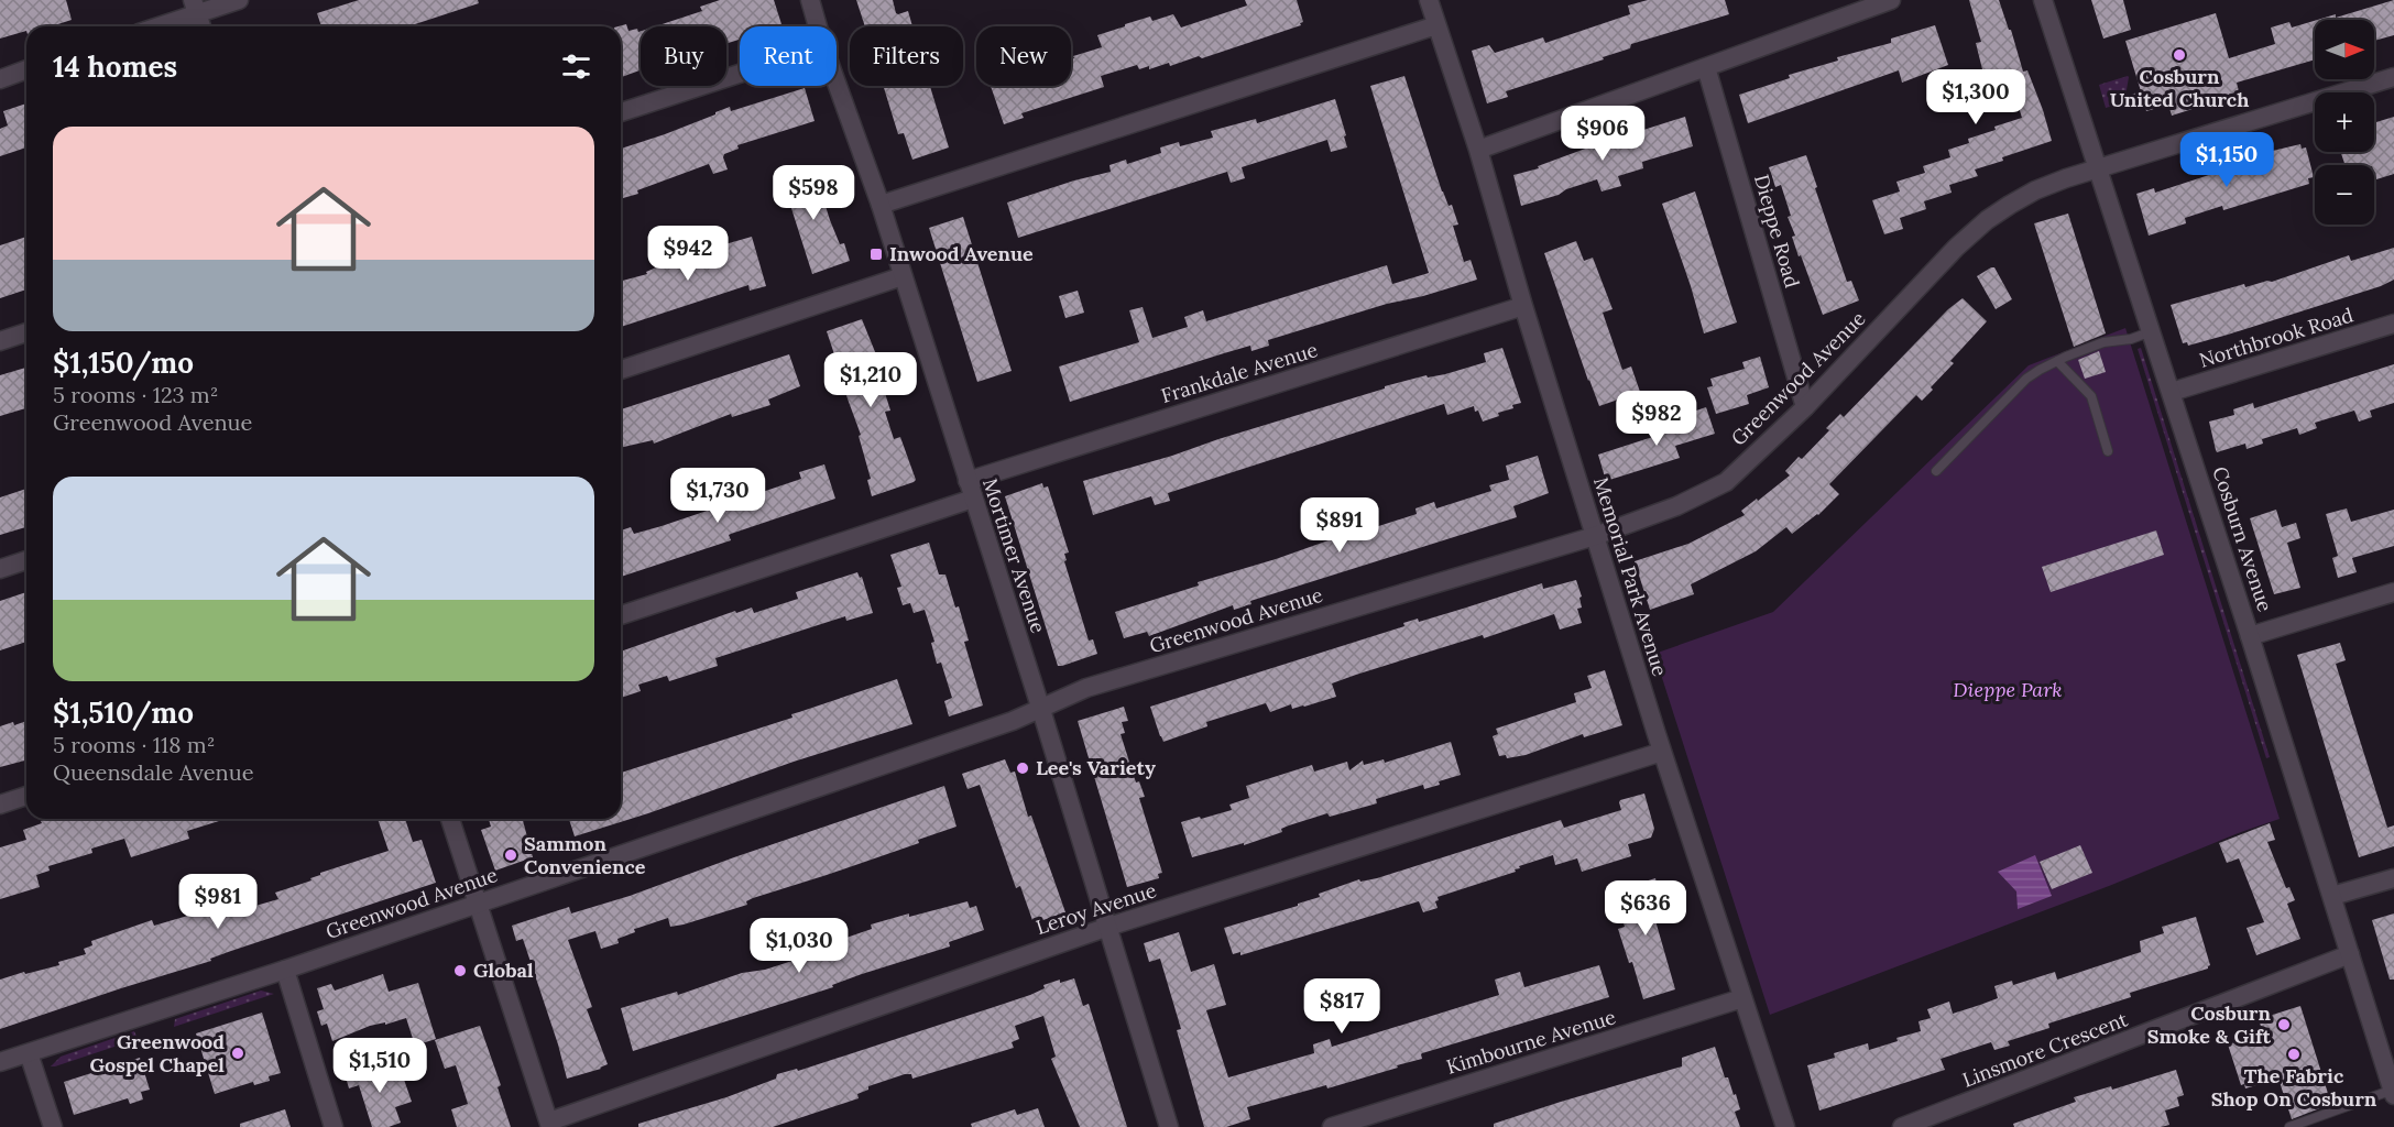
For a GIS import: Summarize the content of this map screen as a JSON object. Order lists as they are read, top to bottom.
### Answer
{
  "streets": {
    "street": [
      "Dieppe Road",
      "Northbrook Road",
      "Frankdale Avenue",
      "Greenwood Avenue",
      "Cosburn Avenue",
      "Mortimer Avenue",
      "Memorial Park Avenue",
      "Leroy Avenue",
      "Kimbourne Avenue",
      "Linsmore Crescent"
    ]
  },
  "crossings": [
    ["Dieppe Road", "Greenwood Avenue"],
    ["Northbrook Road", "Cosburn Avenue"],
    ["Frankdale Avenue", "Mortimer Avenue"],
    ["Frankdale Avenue", "Memorial Park Avenue"],
    ["Greenwood Avenue", "Cosburn Avenue"],
    ["Greenwood Avenue", "Mortimer Avenue"],
    ["Greenwood Avenue", "Memorial Park Avenue"],
    ["Cosburn Avenue", "Linsmore Crescent"],
    ["Mortimer Avenue", "Leroy Avenue"],
    ["Memorial Park Avenue", "Leroy Avenue"],
    ["Memorial Park Avenue", "Kimbourne Avenue"]
  ],
  "parks": ["Dieppe Park"],
  "places": {
    "other": [
      "Cosburn United Church",
      "Lee's Variety",
      "Sammon Convenience",
      "Global",
      "Cosburn Smoke & Gift",
      "Greenwood Gospel Chapel",
      "The Fabric Shop On Cosburn"
    ],
    "transit": ["Inwood Avenue"]
  },
  "north": "right",
  "page": {
    "map_buttons": ["+", "−"],
    "chip": [
      "Buy",
      "Rent",
      "Filters",
      "New"
    ],
    "heading": "14 homes",
    "price": [
      "$1,300",
      "$906",
      "$1,150",
      "$598",
      "$942",
      "$1,210",
      "$982",
      "$1,730",
      "$891",
      "$981",
      "$636",
      "$1,030",
      "$817",
      "$1,510"
    ],
    "list": [
      {
        "name": "$1,150/mo",
        "note": "5 rooms · 123 m² · Greenwood Avenue"
      },
      {
        "name": "$1,510/mo",
        "note": "5 rooms · 118 m² · Queensdale Avenue"
      }
    ]
  }
}
